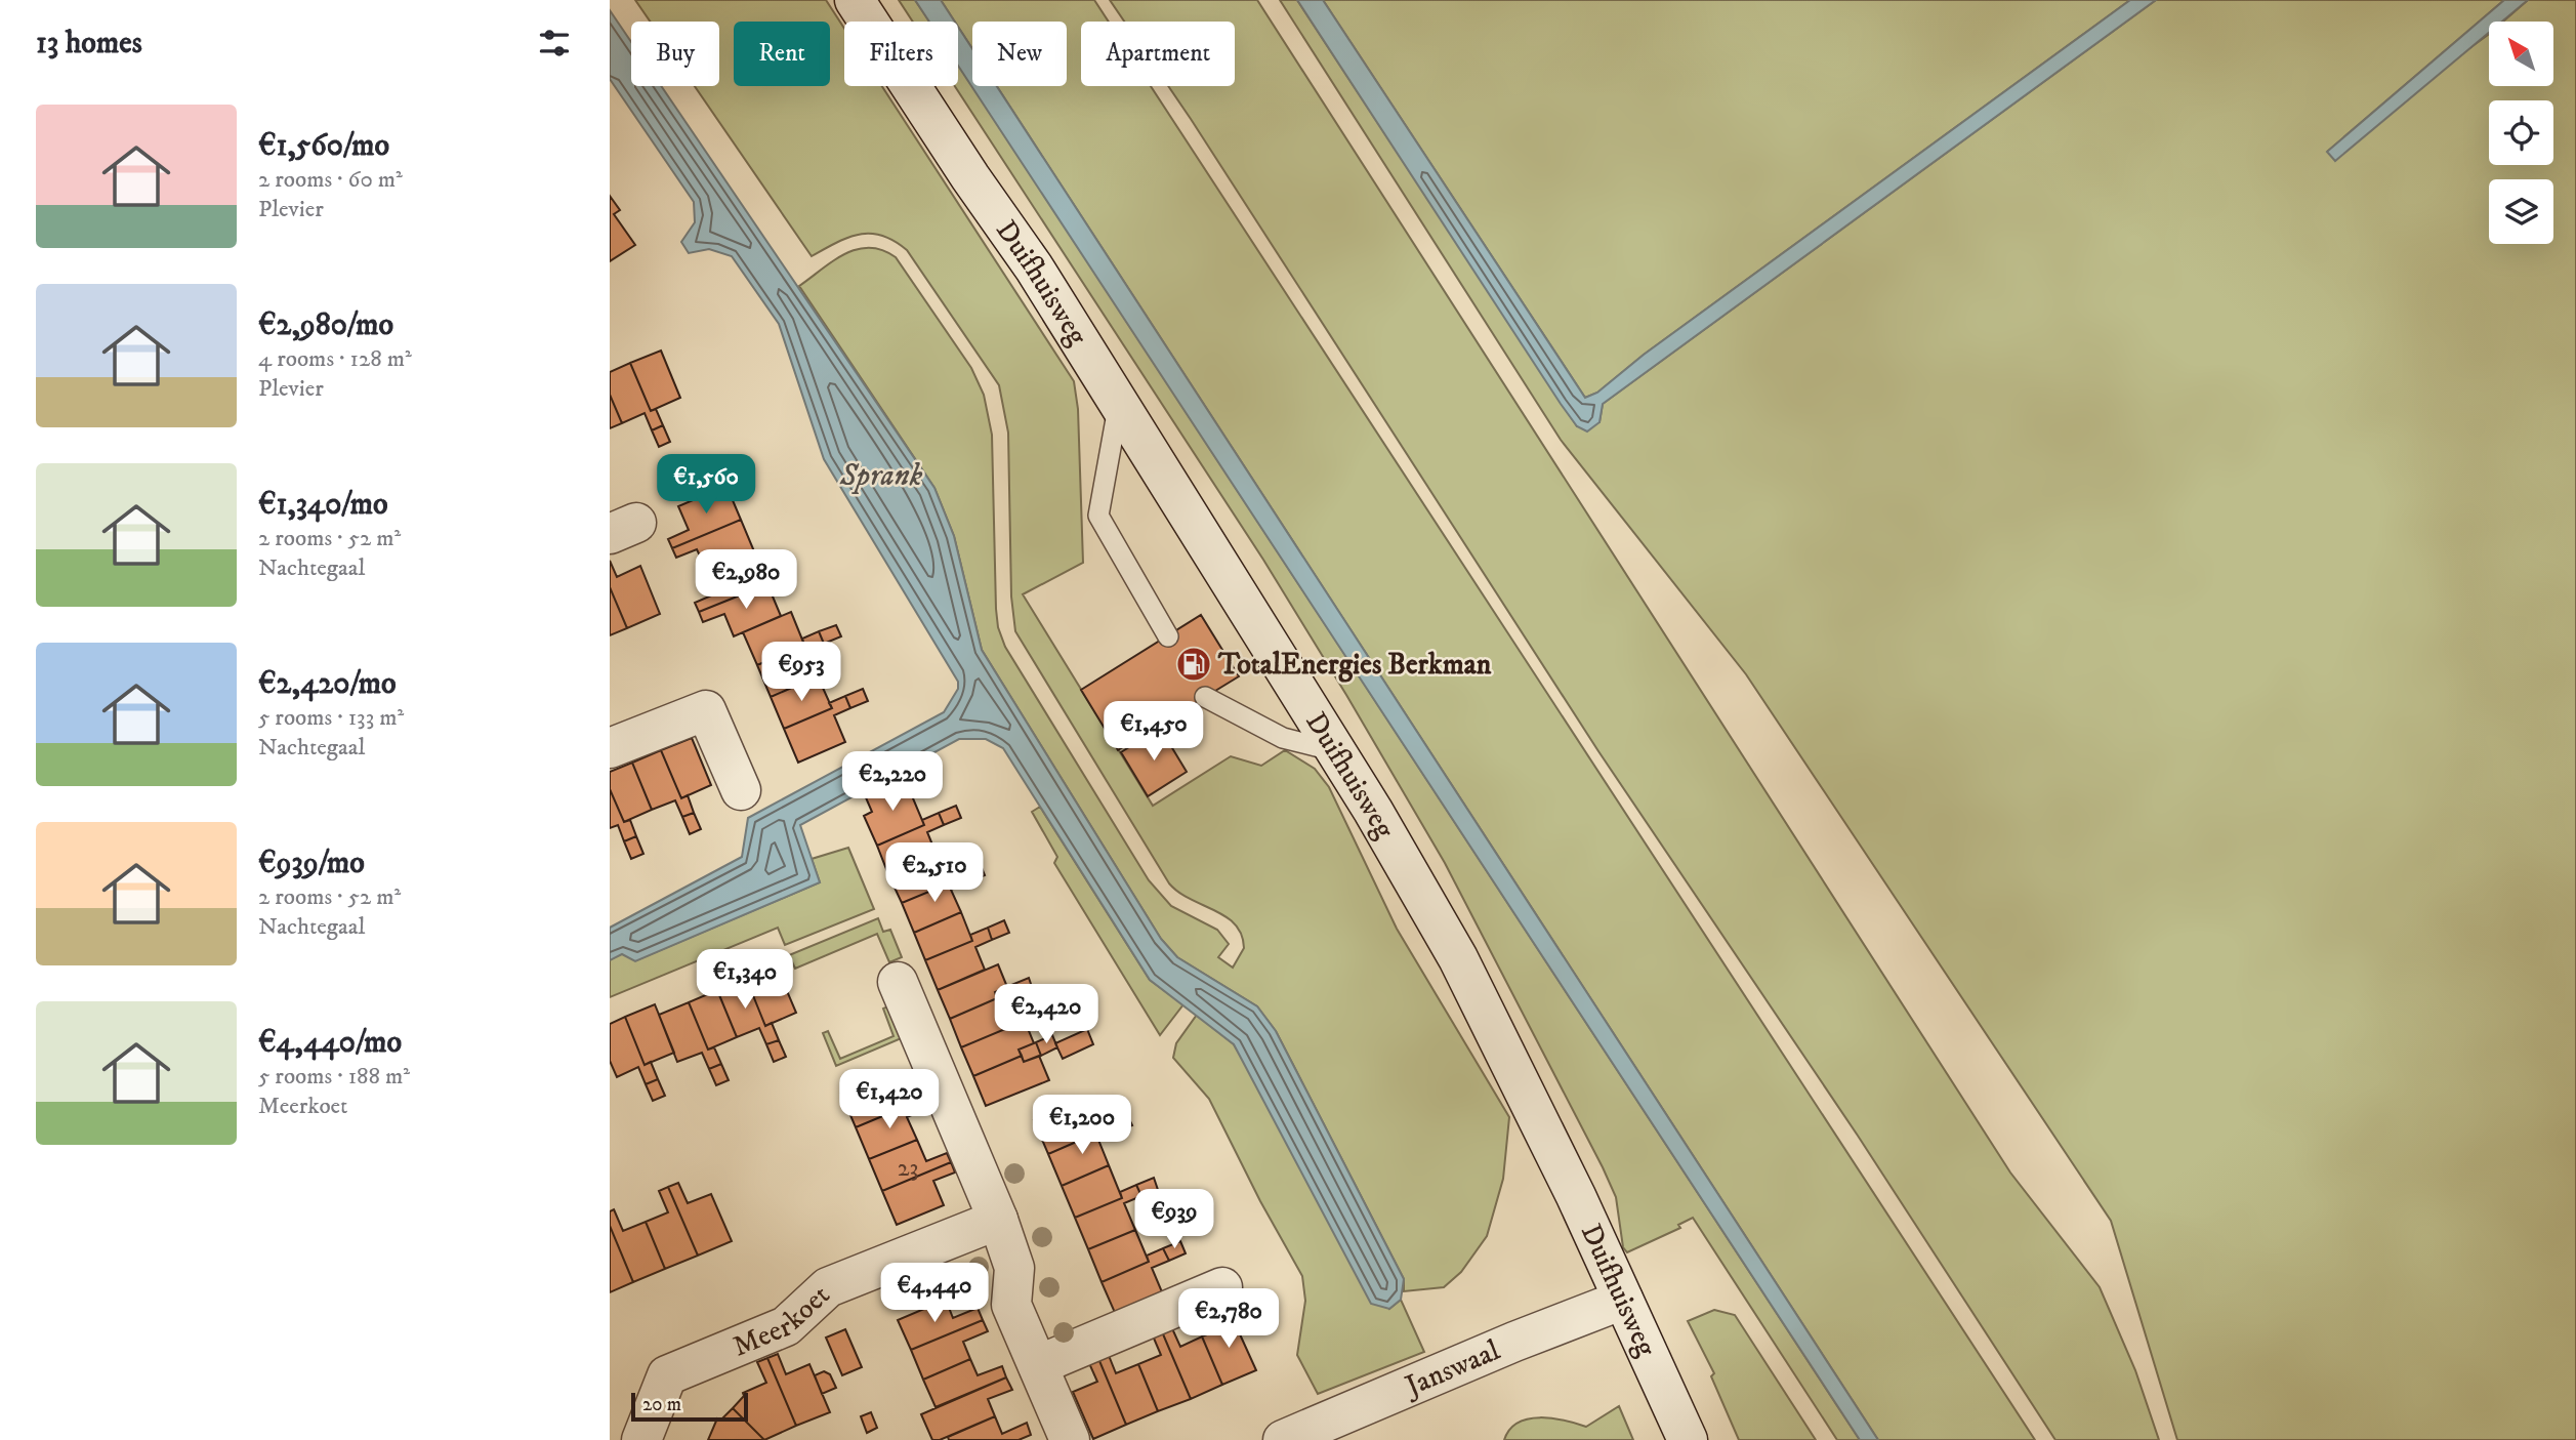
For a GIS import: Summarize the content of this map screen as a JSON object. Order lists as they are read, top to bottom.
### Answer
{
  "streets": {
    "street": ["Duifhuisweg", "Meerkoet", "Janswaal"]
  },
  "crossings": [
    ["Duifhuisweg", "Janswaal"]
  ],
  "water": ["Sprank"],
  "places": {
    "fuel station": ["TotalEnergies Berkman"]
  },
  "house_numbers": ["23"],
  "scale_bar": "20 m",
  "north": "top left",
  "page": {
    "heading": "13 homes",
    "chip": [
      "Buy",
      "Rent",
      "Filters",
      "New",
      "Apartment"
    ],
    "list": [
      {
        "name": "€1,560/mo",
        "note": "2 rooms · 60 m² · Plevier"
      },
      {
        "name": "€2,980/mo",
        "note": "4 rooms · 128 m² · Plevier"
      },
      {
        "name": "€1,340/mo",
        "note": "2 rooms · 52 m² · Nachtegaal"
      },
      {
        "name": "€2,420/mo",
        "note": "5 rooms · 133 m² · Nachtegaal"
      },
      {
        "name": "€939/mo",
        "note": "2 rooms · 52 m² · Nachtegaal"
      },
      {
        "name": "€4,440/mo",
        "note": "5 rooms · 188 m² · Meerkoet"
      }
    ],
    "price": [
      "€1,560",
      "€2,980",
      "€953",
      "€1,450",
      "€2,220",
      "€2,510",
      "€1,340",
      "€2,420",
      "€1,420",
      "€1,200",
      "€939",
      "€4,440",
      "€2,780"
    ],
    "scale": "20 m"
  }
}
